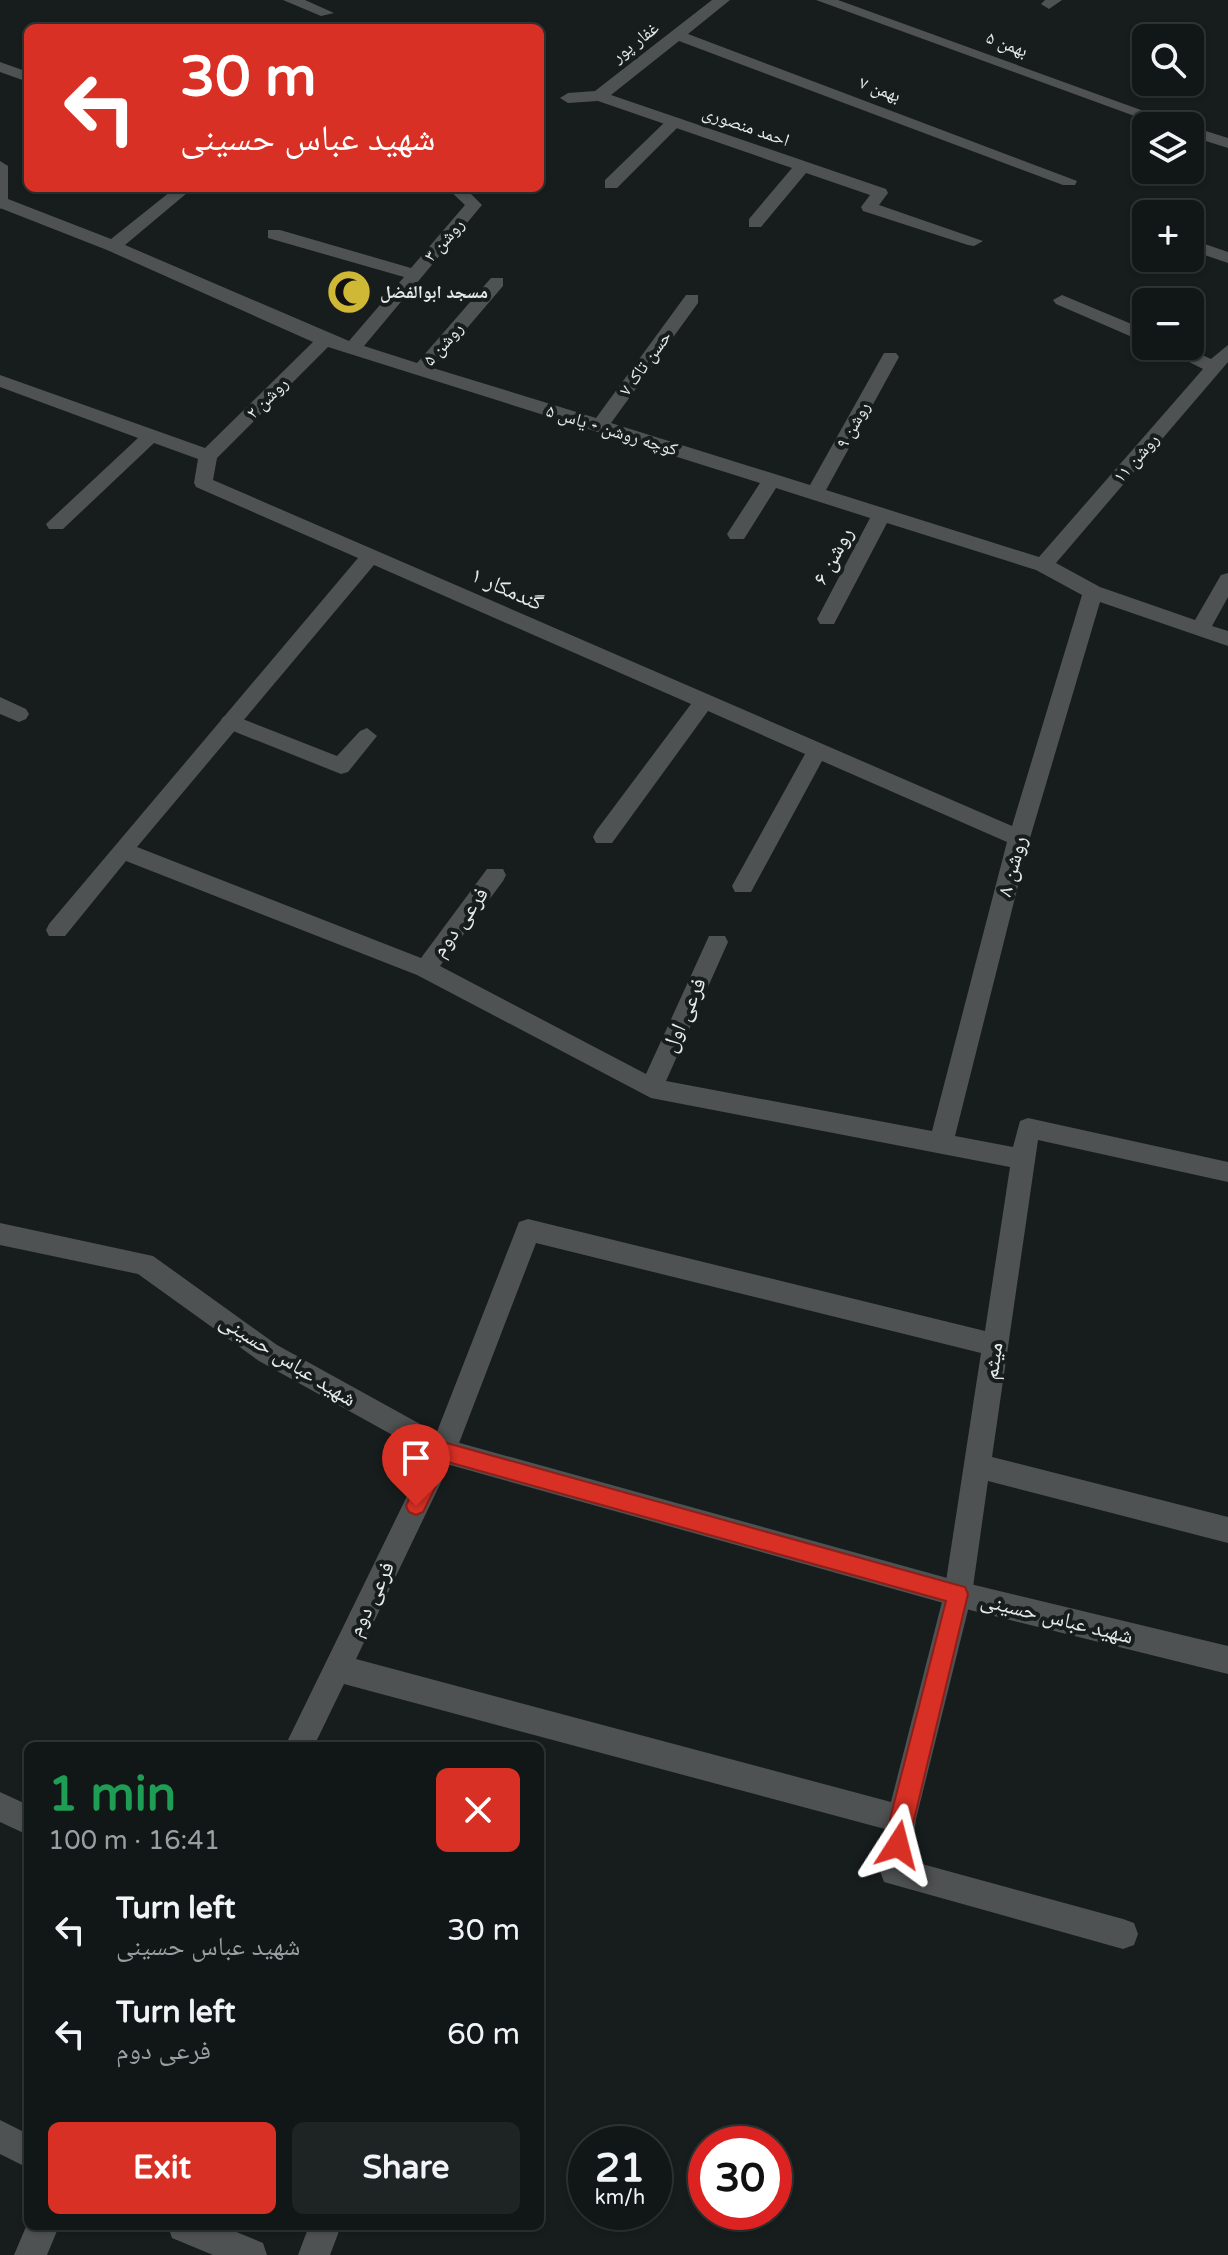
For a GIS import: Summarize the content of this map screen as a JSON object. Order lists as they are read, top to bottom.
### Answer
{
  "streets": {
    "street": [
      "غفار پور",
      "بهمن ۵",
      "بهمن ۷",
      "احمد منصوری",
      "روشن ۳",
      "روشن ۵",
      "حسن تاک ۷",
      "روشن ۲",
      "روشن ۹",
      "کوچه روشن - یاس ۵",
      "روشن ۱۱",
      "روشن ۶",
      "گندمکار ۱",
      "روشن ۸",
      "فرعی دوم",
      "فرعی اول",
      "شهید عباس حسینی",
      "میثم"
    ]
  },
  "crossings": [
    ["غفار پور", "بهمن ۷"],
    ["غفار پور", "احمد منصوری"],
    ["روشن ۳", "کوچه روشن - یاس ۵"],
    ["روشن ۵", "کوچه روشن - یاس ۵"],
    ["حسن تاک ۷", "کوچه روشن - یاس ۵"],
    ["روشن ۲", "کوچه روشن - یاس ۵"],
    ["روشن ۲", "گندمکار ۱"],
    ["روشن ۹", "کوچه روشن - یاس ۵"],
    ["کوچه روشن - یاس ۵", "روشن ۱۱"],
    ["کوچه روشن - یاس ۵", "روشن ۶"],
    ["کوچه روشن - یاس ۵", "روشن ۸"],
    ["گندمکار ۱", "روشن ۸"],
    ["فرعی دوم", "شهید عباس حسینی"],
    ["فرعی دوم", "میثم"],
    ["شهید عباس حسینی", "میثم"]
  ],
  "places": {
    "mosque": ["مسجد ابوالفضل"]
  },
  "page": {
    "map_buttons": ["+", "−"],
    "turn": ["30 m", "شهید عباس حسینی"],
    "heading": ["1 min", "100 m · 16:41"],
    "list": [
      {
        "name": "Turn left",
        "note": "شهید عباس حسینی",
        "value": "30 m"
      },
      {
        "name": "Turn left",
        "note": "فرعی دوم",
        "value": "60 m"
      }
    ],
    "buttons": ["Exit", "Share"],
    "speed": "21 km/h",
    "limit": "30"
  }
}
